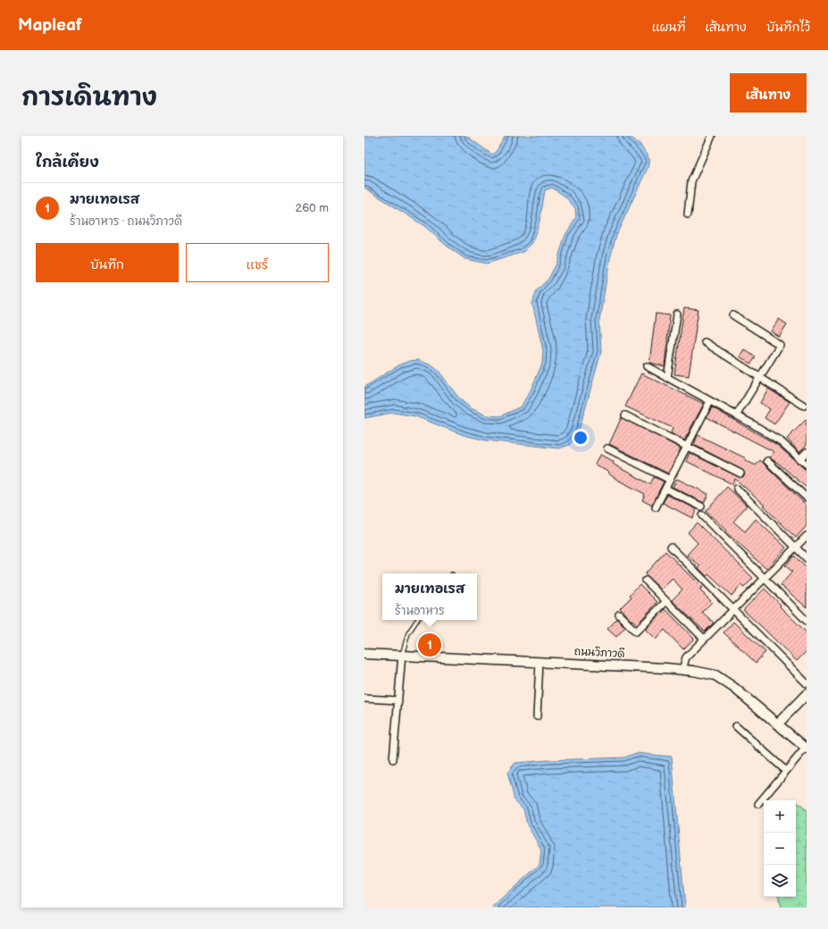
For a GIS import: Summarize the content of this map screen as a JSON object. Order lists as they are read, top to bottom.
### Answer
{
  "streets": {
    "street": ["ถนนวิภาวดี"]
  },
  "page": {
    "header": "Mapleaf",
    "nav": ["แผนที่", "เส้นทาง", "บันทึกไว้"],
    "title": "การเดินทาง",
    "buttons": [
      "เส้นทาง",
      ["บันทึก", "แชร์"]
    ],
    "heading": "ใกล้เคียง",
    "list": [
      {
        "mark": "1",
        "name": "มายเทอเรส",
        "note": "ร้านอาหาร · ถนนวิภาวดี",
        "value": "260 m"
      }
    ],
    "popup": ["มายเทอเรส", "ร้านอาหาร"],
    "pins": "1",
    "map_buttons": ["+", "−"]
  }
}
